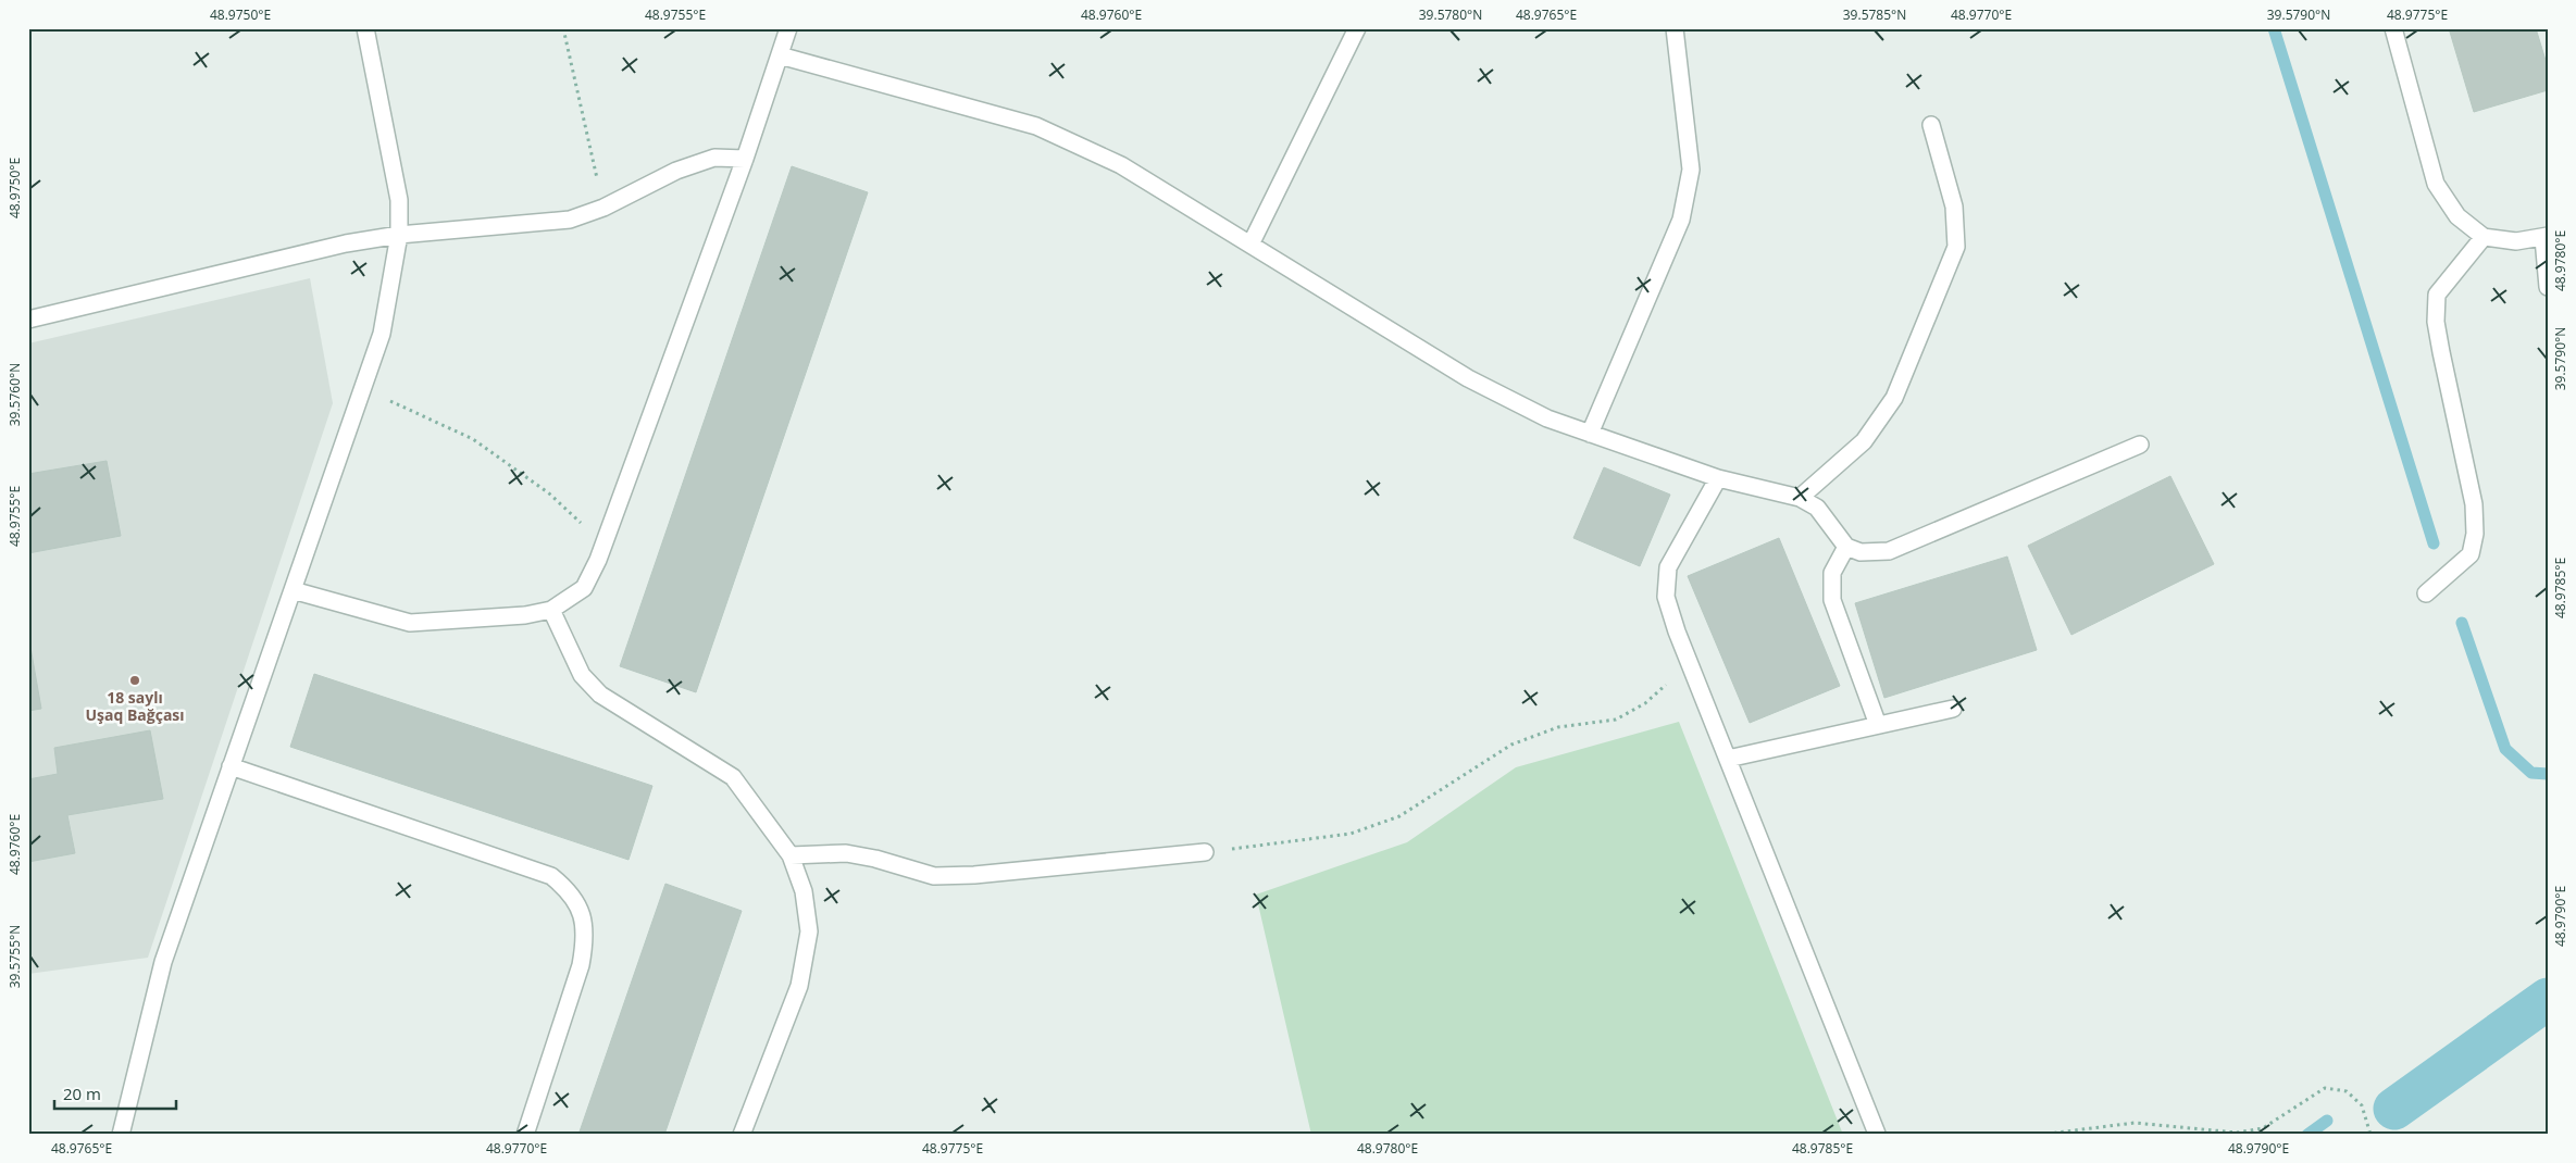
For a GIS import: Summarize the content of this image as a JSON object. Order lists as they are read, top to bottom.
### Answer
{
  "places": ["18 saylı Uşaq Bağçası"],
  "scale_bar": "20 m",
  "coordinates": [
    "48.9750°E",
    "48.9755°E",
    "48.9760°E",
    "39.5780°N",
    "48.9765°E",
    "39.5785°N",
    "48.9770°E",
    "39.5790°N",
    "48.9775°E",
    "48.9780°E",
    "39.5760°N",
    "48.9785°E",
    "48.9790°E",
    "39.5755°N"
  ]
}
